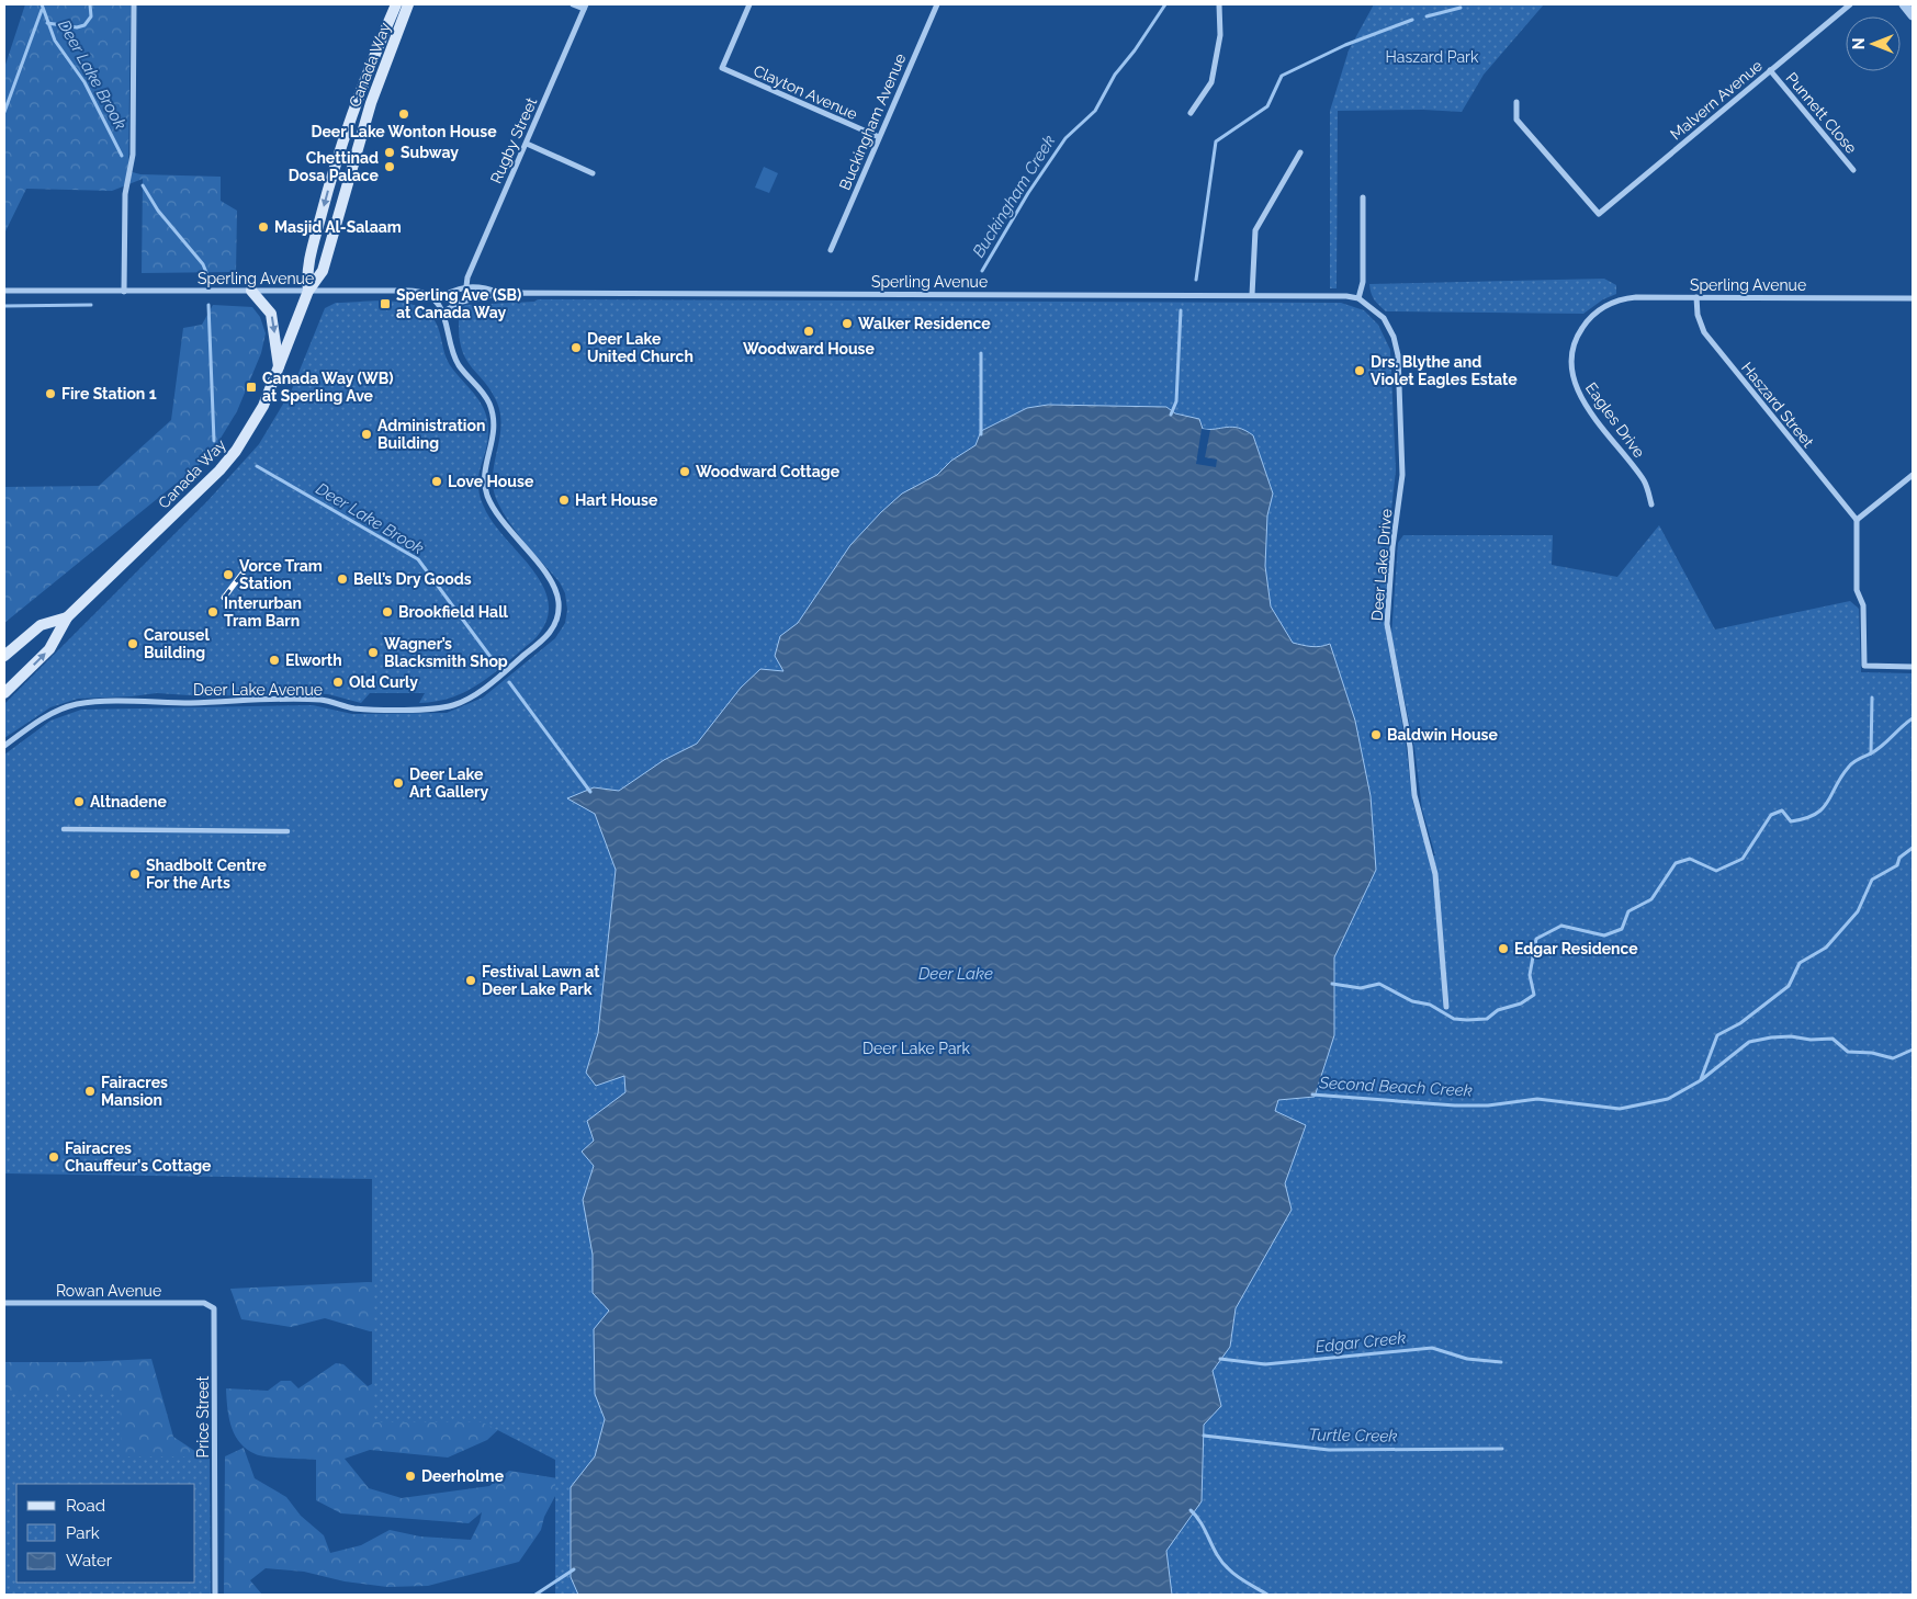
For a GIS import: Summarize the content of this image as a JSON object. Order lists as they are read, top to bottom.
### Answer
{
  "streets": {
    "main road": ["Canada Way"],
    "street": [
      "Clayton Avenue",
      "Malvern Avenue",
      "Punnett Close",
      "Buckingham Avenue",
      "Rugby Street",
      "Sperling Avenue",
      "Haszard Street",
      "Eagles Drive",
      "Deer Lake Drive",
      "Deer Lake Avenue",
      "Rowan Avenue",
      "Price Street"
    ]
  },
  "crossings": [
    ["Canada Way", "Sperling Avenue"],
    ["Clayton Avenue", "Buckingham Avenue"],
    ["Malvern Avenue", "Punnett Close"],
    ["Rugby Street", "Sperling Avenue"],
    ["Sperling Avenue", "Haszard Street"],
    ["Sperling Avenue", "Eagles Drive"],
    ["Sperling Avenue", "Deer Lake Drive"],
    ["Sperling Avenue", "Deer Lake Avenue"],
    ["Rowan Avenue", "Price Street"]
  ],
  "water": [
    "Deer Lake Brook",
    "Buckingham Creek",
    "Deer Lake",
    "Second Beach Creek",
    "Edgar Creek",
    "Turtle Creek"
  ],
  "parks": ["Haszard Park", "Deer Lake Park"],
  "places": {
    "other": [
      "Deer Lake Wonton House",
      "Subway",
      "Chettinad Dosa Palace",
      "Masjid Al-Salaam",
      "Walker Residence",
      "Woodward House",
      "Deer Lake United Church",
      "Drs. Blythe and Violet Eagles Estate",
      "Fire Station 1",
      "Administration Building",
      "Woodward Cottage",
      "Love House",
      "Hart House",
      "Vorce Tram Station",
      "Bell’s Dry Goods",
      "Interurban Tram Barn",
      "Brookfield Hall",
      "Carousel Building",
      "Wagner’s Blacksmith Shop",
      "Elworth",
      "Old Curly",
      "Baldwin House",
      "Deer Lake Art Gallery",
      "Altnadene",
      "Shadbolt Centre For the Arts",
      "Edgar Residence",
      "Festival Lawn at Deer Lake Park",
      "Fairacres Mansion",
      "Fairacres Chauffeur's Cottage",
      "Deerholme"
    ],
    "transit": ["Sperling Ave (SB) at Canada Way", "Canada Way (WB) at Sperling Ave"]
  },
  "legend": ["Road", "Park", "Water"],
  "north": "left"
}
